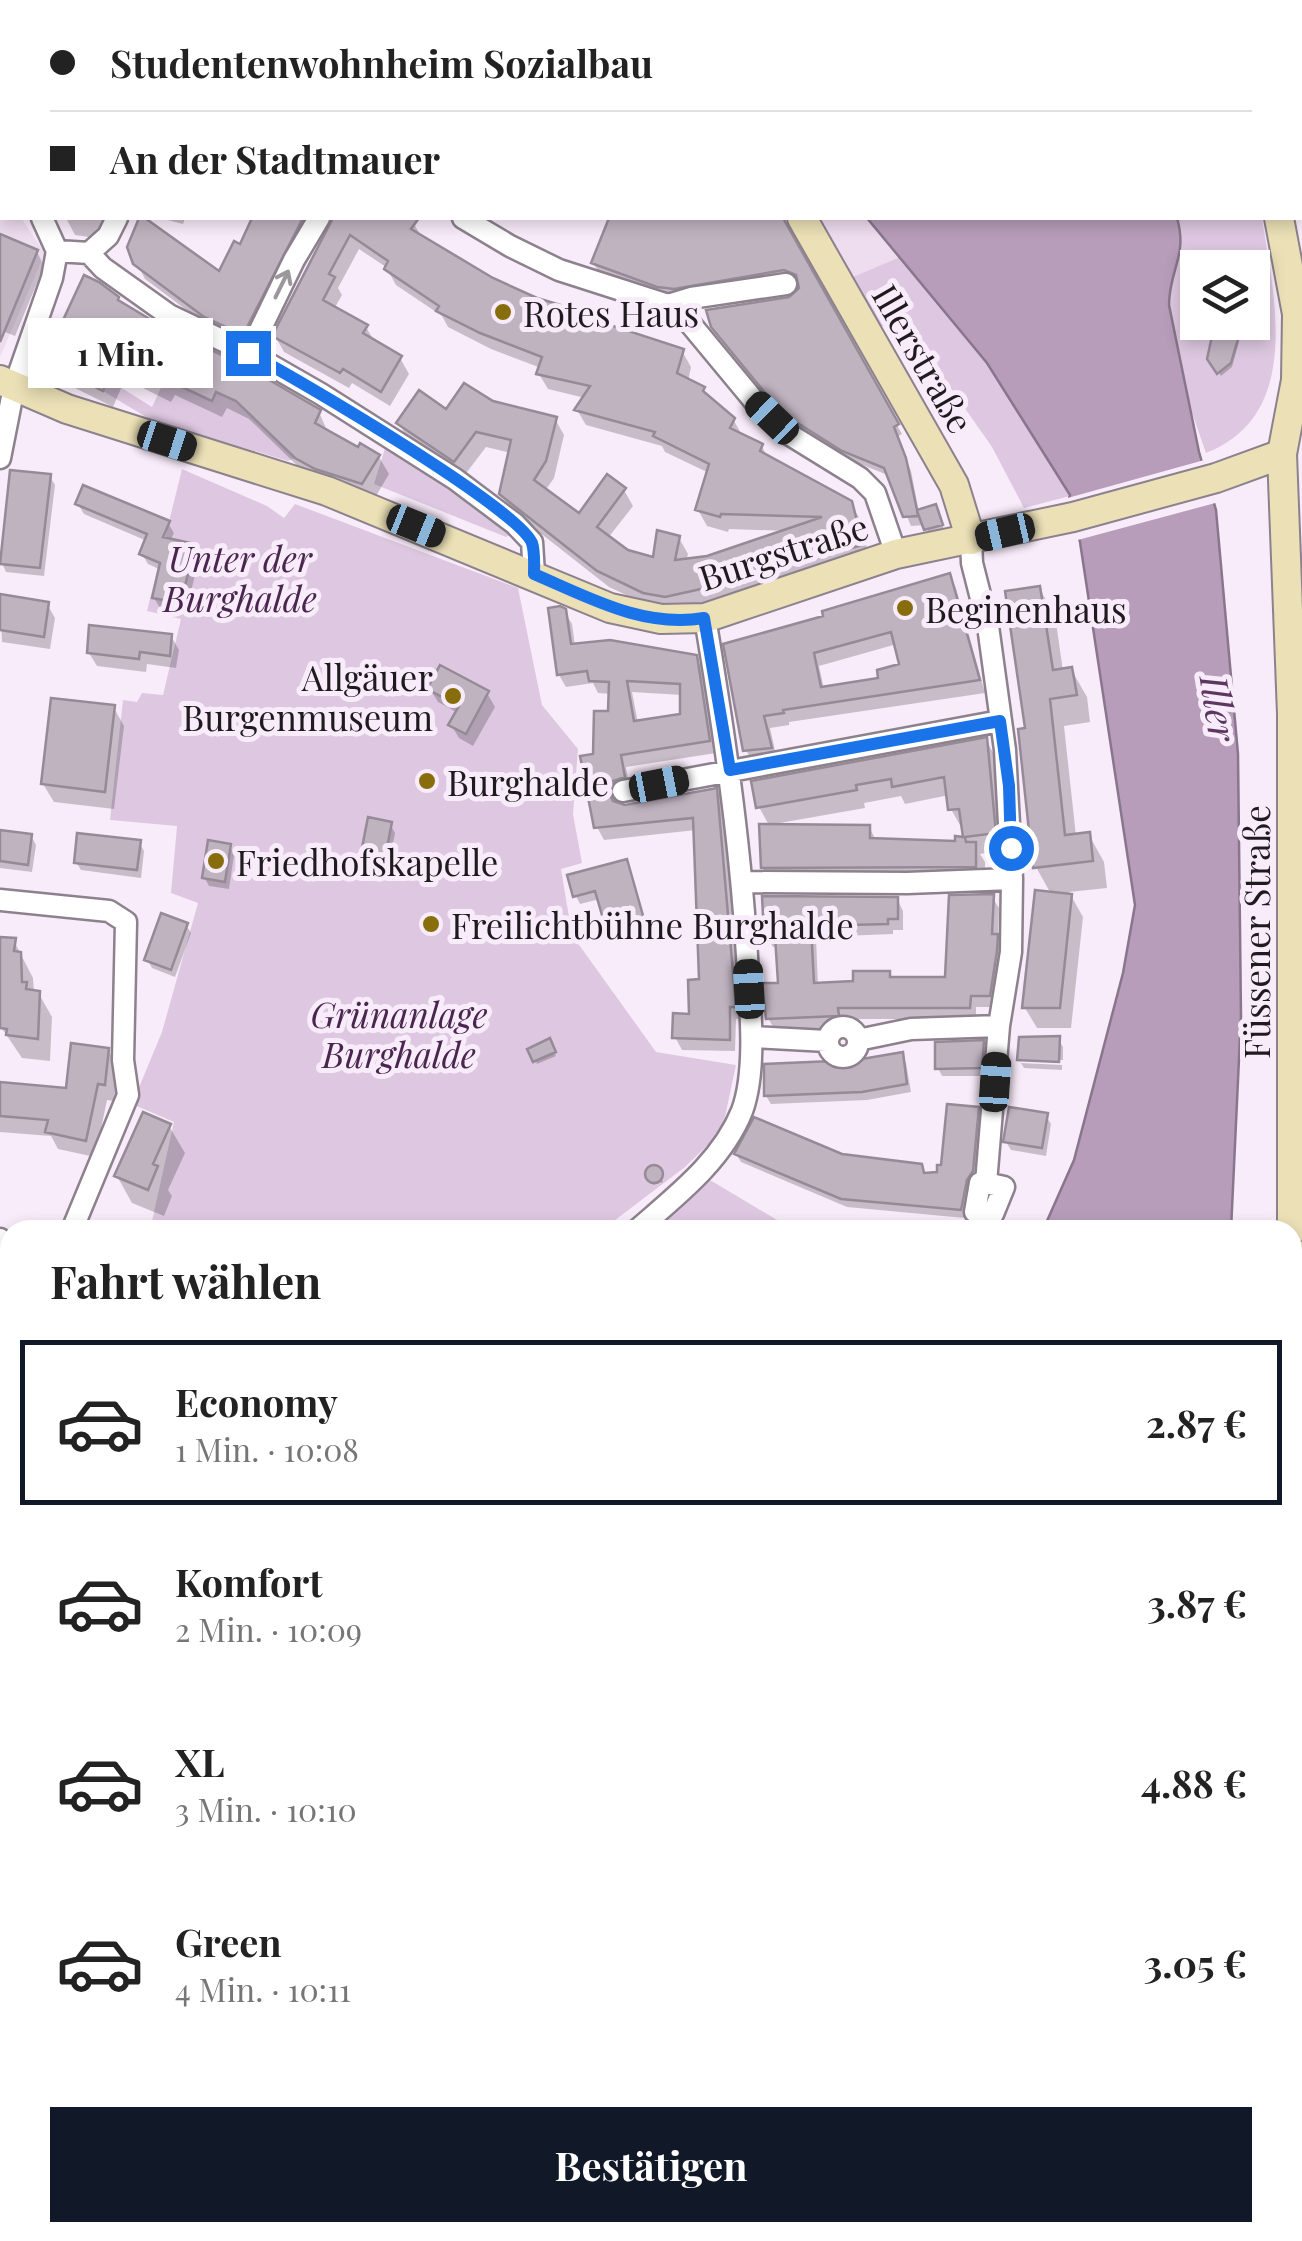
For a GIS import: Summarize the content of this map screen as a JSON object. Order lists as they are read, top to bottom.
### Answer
{
  "streets": {
    "street": ["Illerstraße", "Burgstraße", "Füssener Straße"]
  },
  "crossings": [
    ["Illerstraße", "Burgstraße"],
    ["Burgstraße", "Füssener Straße"]
  ],
  "water": ["Iller"],
  "parks": ["Unter der Burghalde", "Grünanlage Burghalde"],
  "places": [
    "Rotes Haus",
    "Beginenhaus",
    "Allgäuer Burgenmuseum",
    "Burghalde",
    "Friedhofskapelle",
    "Freilichtbühne Burghalde"
  ],
  "page": {
    "banner": ["Studentenwohnheim Sozialbau", "An der Stadtmauer"],
    "bubble": "1 Min.",
    "heading": "Fahrt wählen",
    "list": [
      {
        "name": "Economy",
        "note": "1 Min. · 10:08",
        "value": "2.87 €"
      },
      {
        "name": "Komfort",
        "note": "2 Min. · 10:09",
        "value": "3.87 €"
      },
      {
        "name": "XL",
        "note": "3 Min. · 10:10",
        "value": "4.88 €"
      },
      {
        "name": "Green",
        "note": "4 Min. · 10:11",
        "value": "3.05 €"
      }
    ],
    "buttons": "Bestätigen"
  }
}
